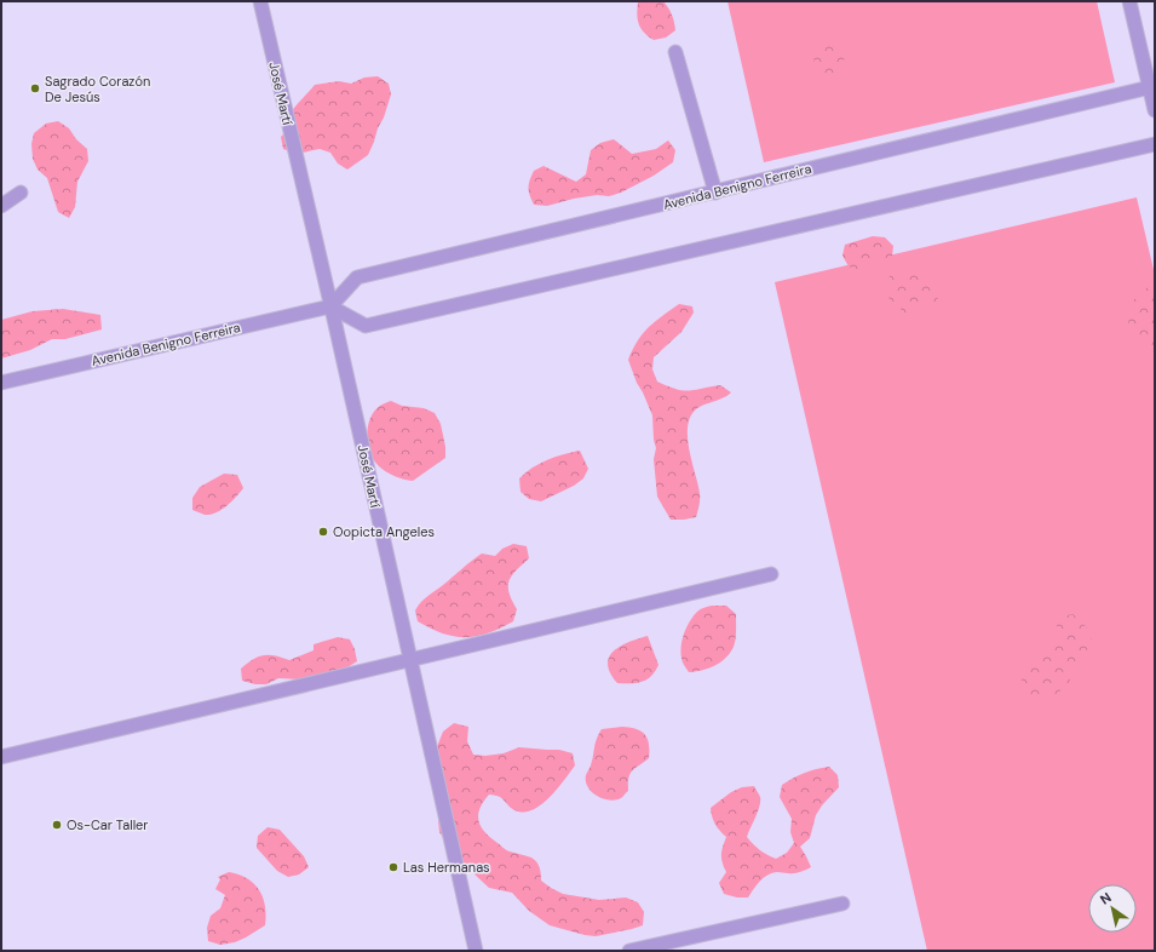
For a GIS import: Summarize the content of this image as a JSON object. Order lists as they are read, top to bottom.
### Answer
{
  "streets": {
    "street": ["José Martí", "Avenida Benigno Ferreira"]
  },
  "crossings": [
    ["José Martí", "Avenida Benigno Ferreira"]
  ],
  "places": [
    "Sagrado Corazón De Jesús",
    "Oopicta Angeles",
    "Os-Car Taller",
    "Las Hermanas"
  ],
  "north": "top left"
}
